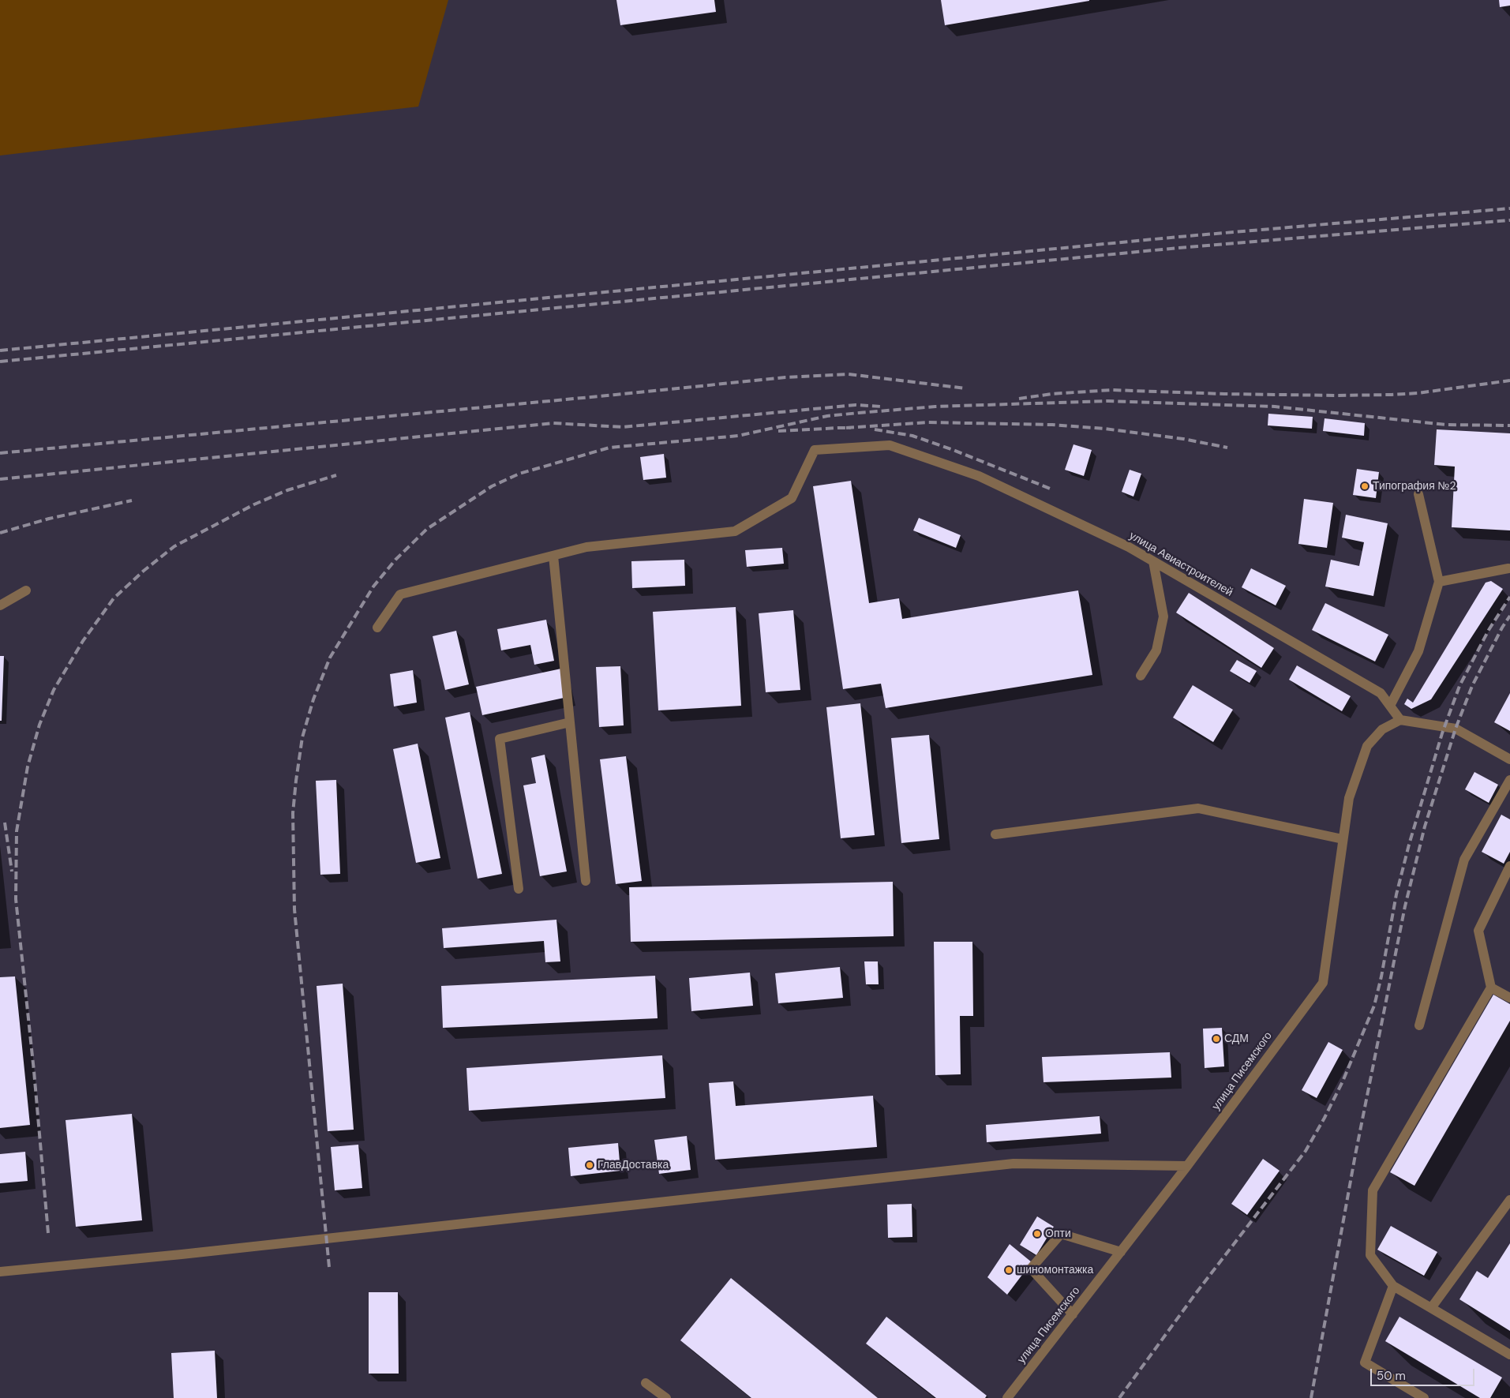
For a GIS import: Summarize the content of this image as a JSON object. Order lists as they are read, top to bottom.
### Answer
{
  "streets": {
    "street": ["улица Авиастроителей", "улица Писемского"]
  },
  "crossings": [
    ["улица Авиастроителей", "улица Писемского"]
  ],
  "places": [
    "Типография №2",
    "СДМ",
    "ГлавДоставка",
    "Опти",
    "шиномонтажка"
  ],
  "scale_bar": "50 m"
}
